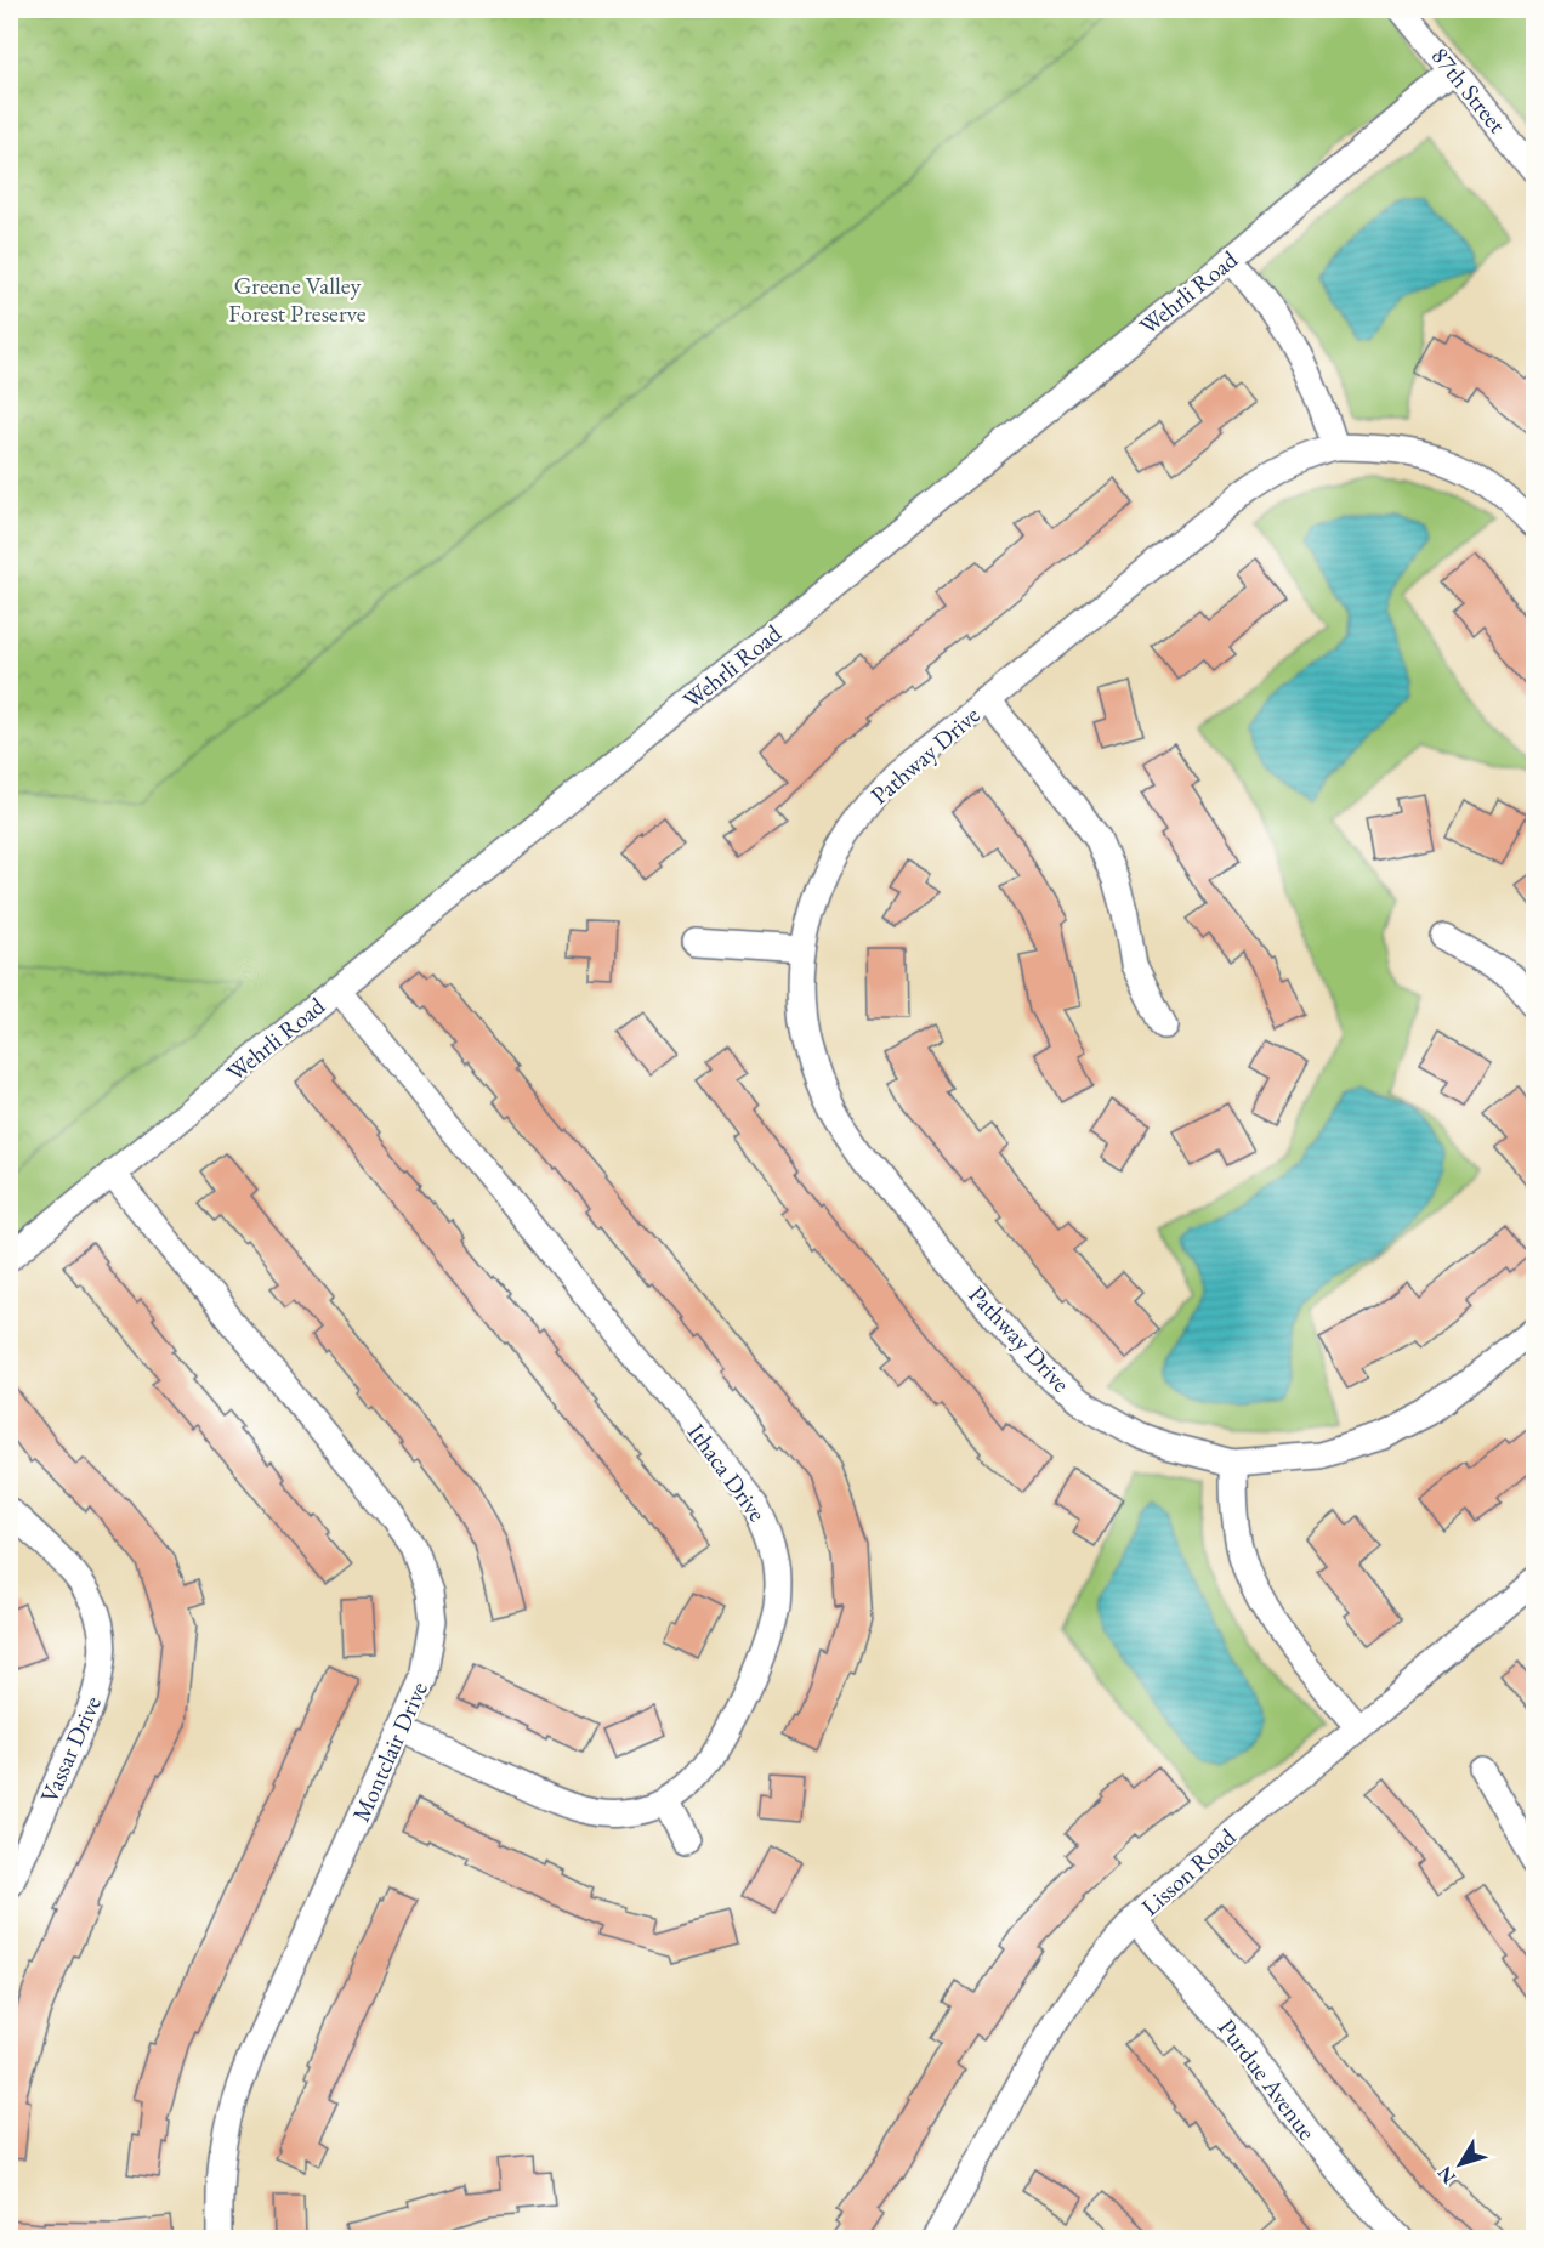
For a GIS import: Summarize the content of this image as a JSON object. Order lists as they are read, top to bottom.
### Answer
{
  "streets": {
    "street": [
      "87th Street",
      "Wehrli Road",
      "Pathway Drive",
      "Ithaca Drive",
      "Vassar Drive",
      "Montclair Drive",
      "Lisson Road",
      "Purdue Avenue"
    ]
  },
  "crossings": [
    ["87th Street", "Wehrli Road"],
    ["Wehrli Road", "Ithaca Drive"],
    ["Wehrli Road", "Montclair Drive"],
    ["Ithaca Drive", "Montclair Drive"],
    ["Lisson Road", "Purdue Avenue"]
  ],
  "parks": ["Greene Valley Forest Preserve"],
  "north": "bottom left"
}
